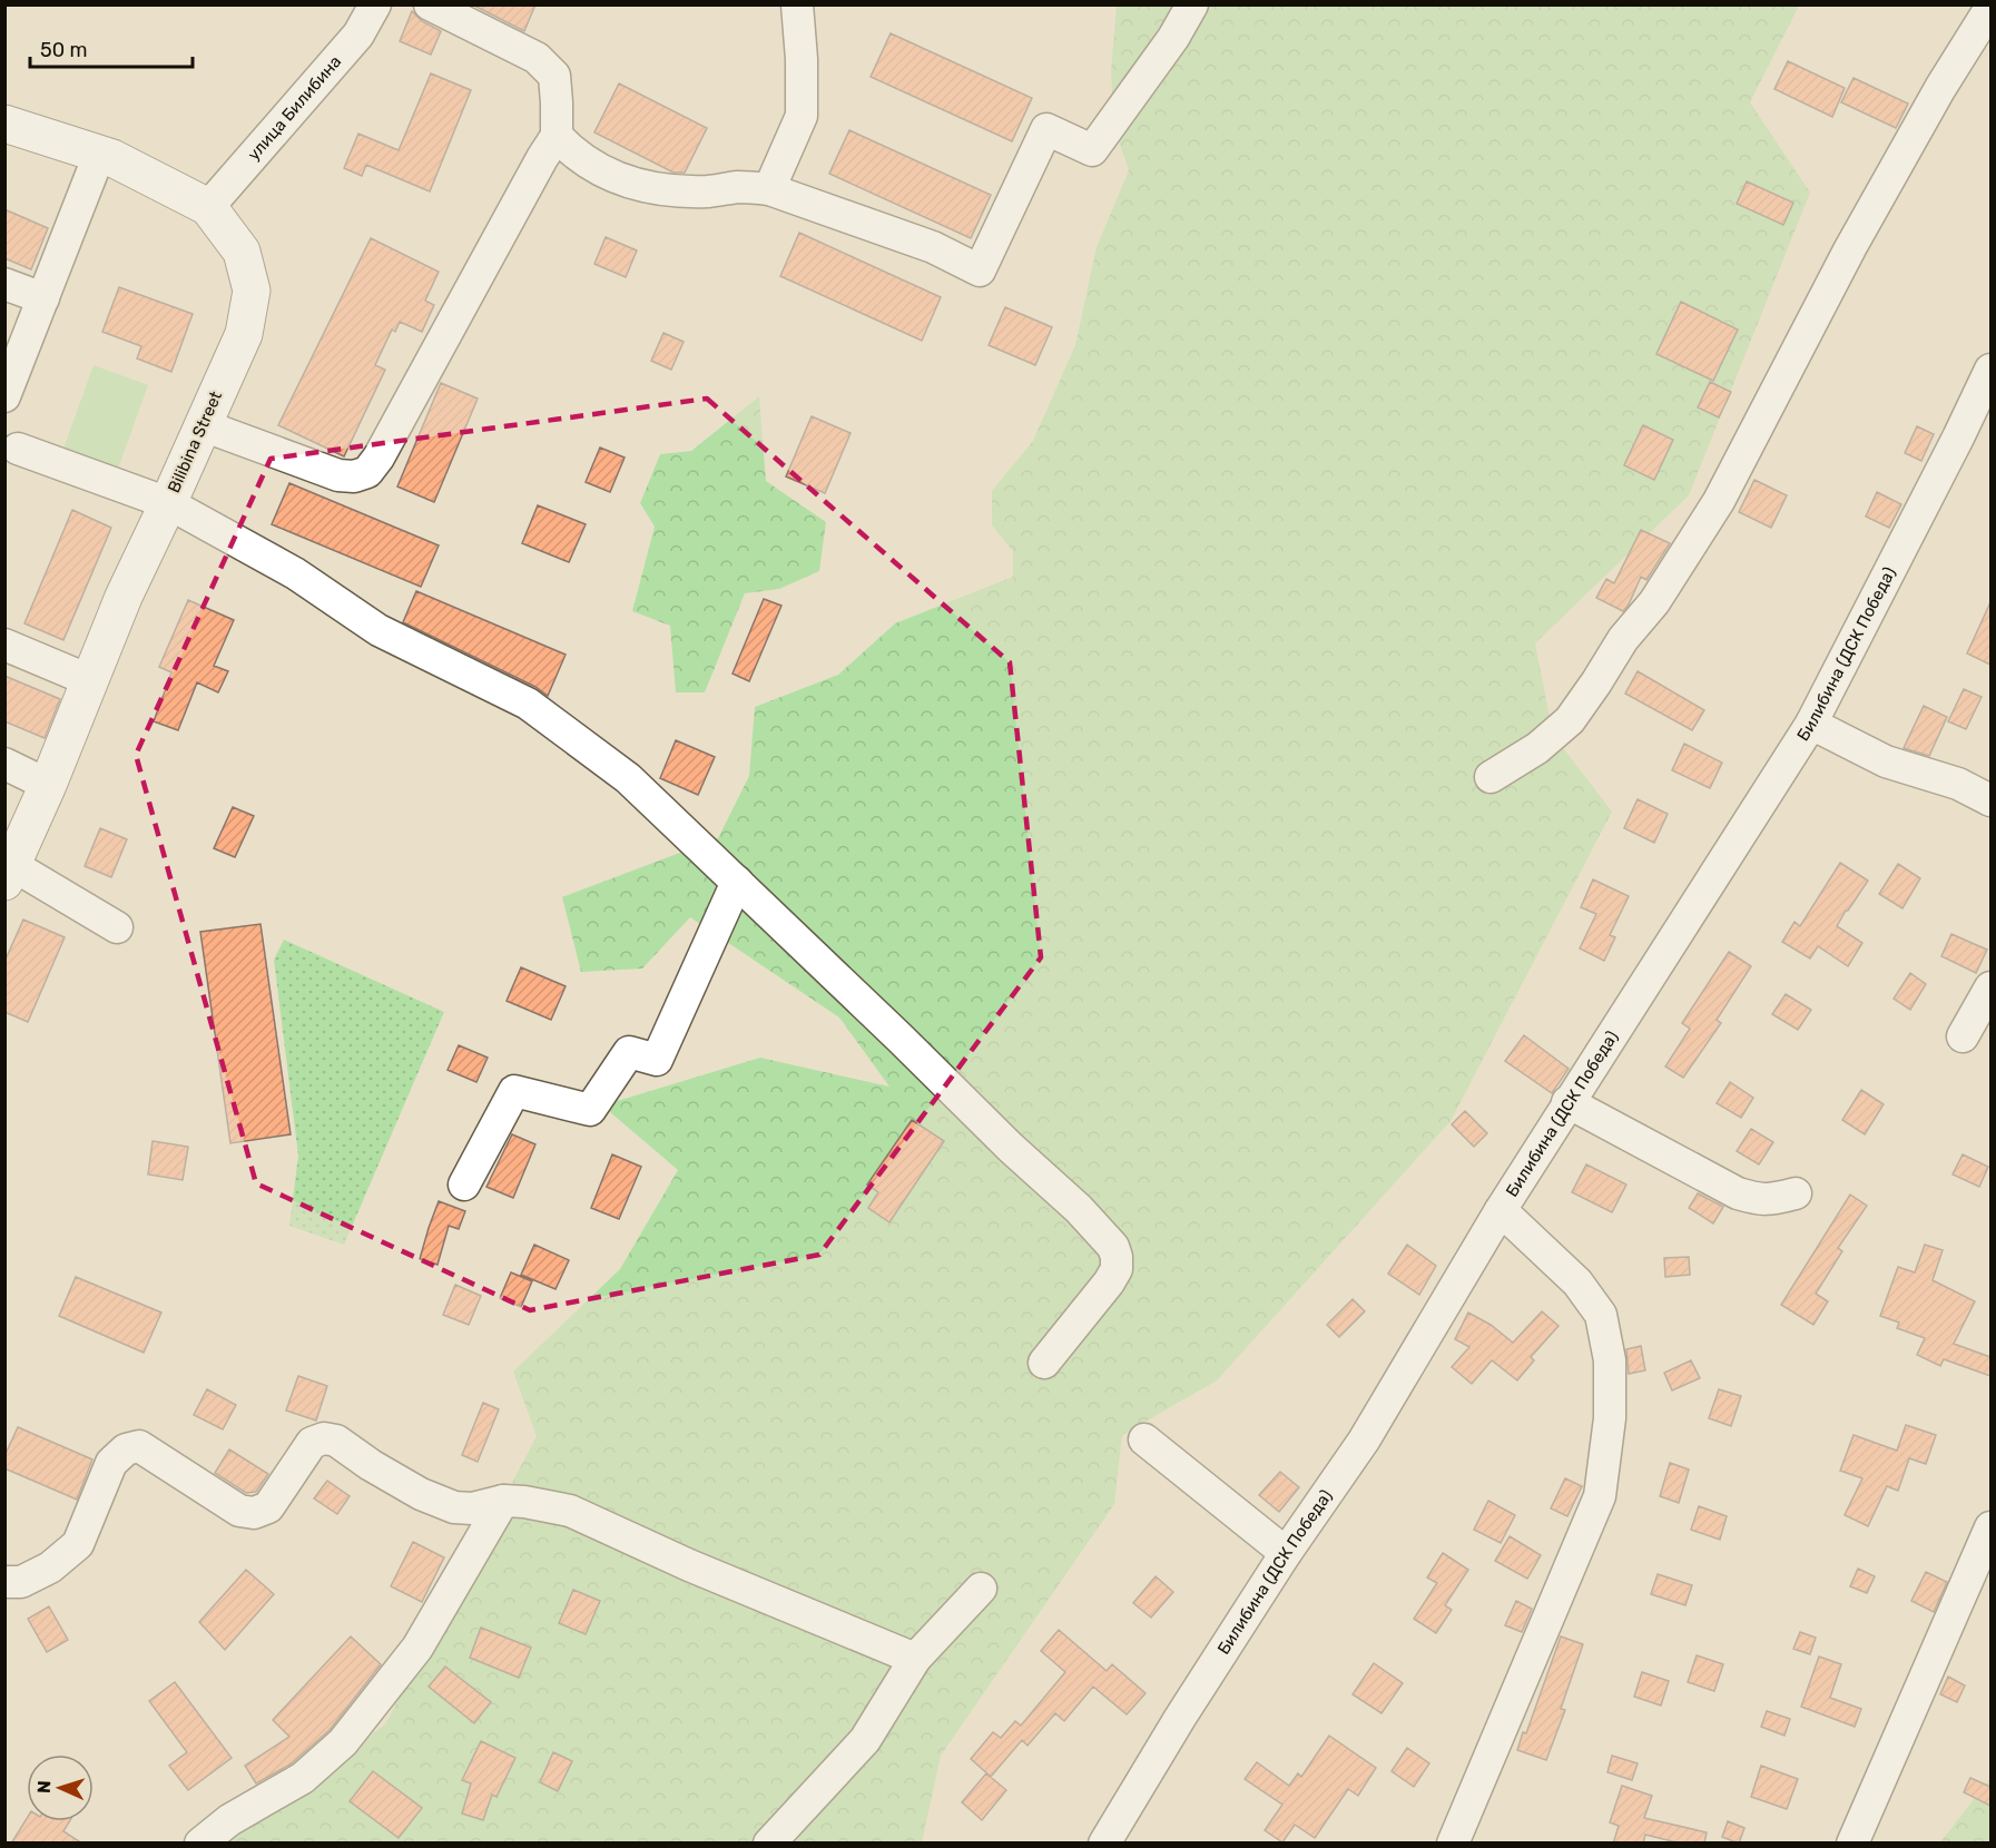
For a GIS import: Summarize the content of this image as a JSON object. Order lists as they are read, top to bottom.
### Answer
{
  "streets": {
    "main road": ["Bilibina Street"],
    "street": ["улица Билибина", "Билибина (ДСК Победа)"]
  },
  "crossings": [
    ["улица Билибина", "Bilibina Street"]
  ],
  "scale_bar": "50 m",
  "north": "left"
}
